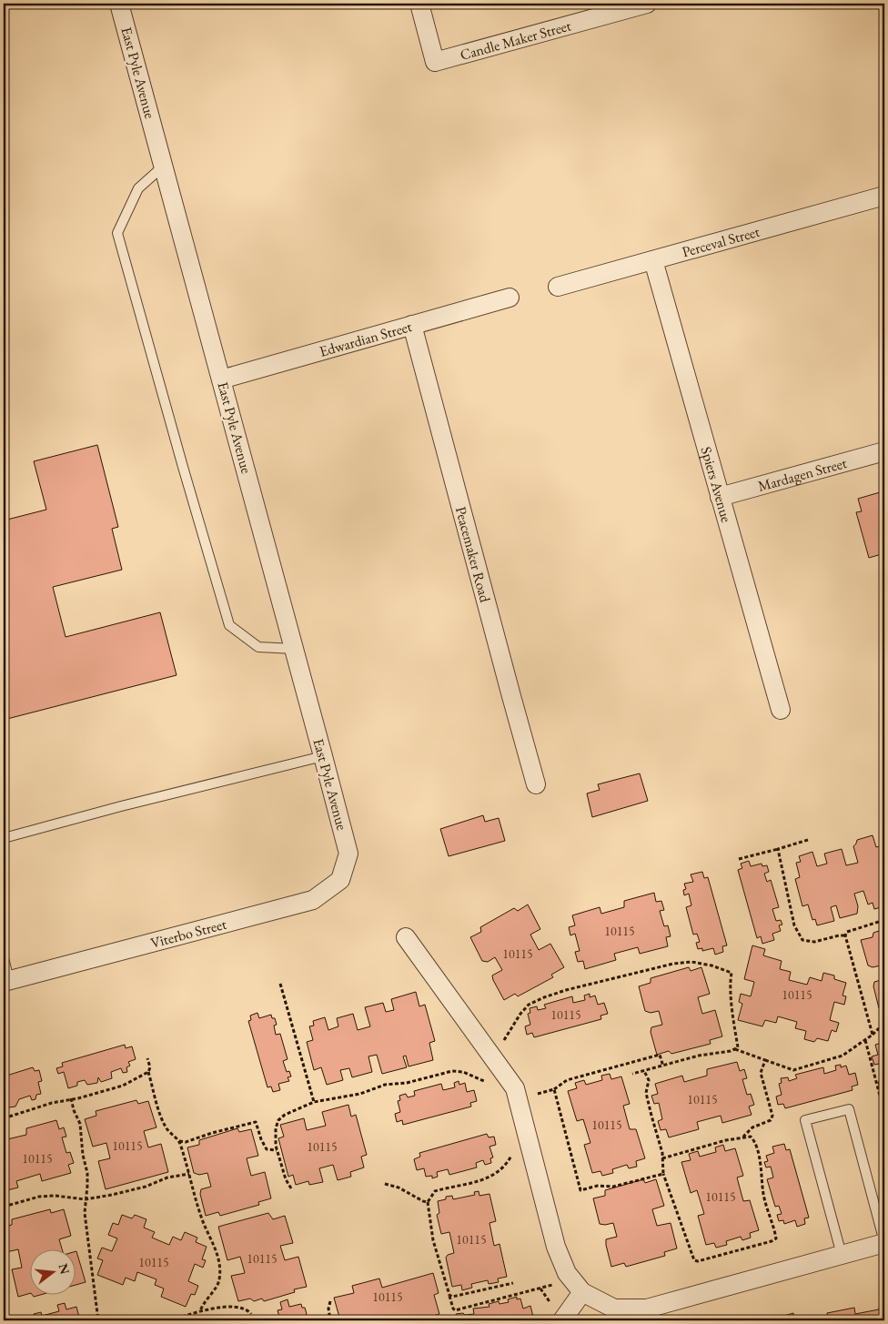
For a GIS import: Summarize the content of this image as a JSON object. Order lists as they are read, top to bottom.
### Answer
{
  "streets": {
    "street": [
      "Candle Maker Street",
      "East Pyle Avenue",
      "Perceval Street",
      "Edwardian Street",
      "Mardagen Street",
      "Spiers Avenue",
      "Peacemaker Road",
      "Viterbo Street"
    ]
  },
  "crossings": [
    ["East Pyle Avenue", "Edwardian Street"],
    ["East Pyle Avenue", "Viterbo Street"],
    ["Perceval Street", "Spiers Avenue"],
    ["Edwardian Street", "Peacemaker Road"],
    ["Mardagen Street", "Spiers Avenue"]
  ],
  "house_numbers": [
    "10115",
    "10115",
    "10115",
    "10115",
    "10115",
    "10115",
    "10115",
    "10115",
    "10115",
    "10115",
    "10115",
    "10115",
    "10115",
    "10115"
  ],
  "north": "right"
}
